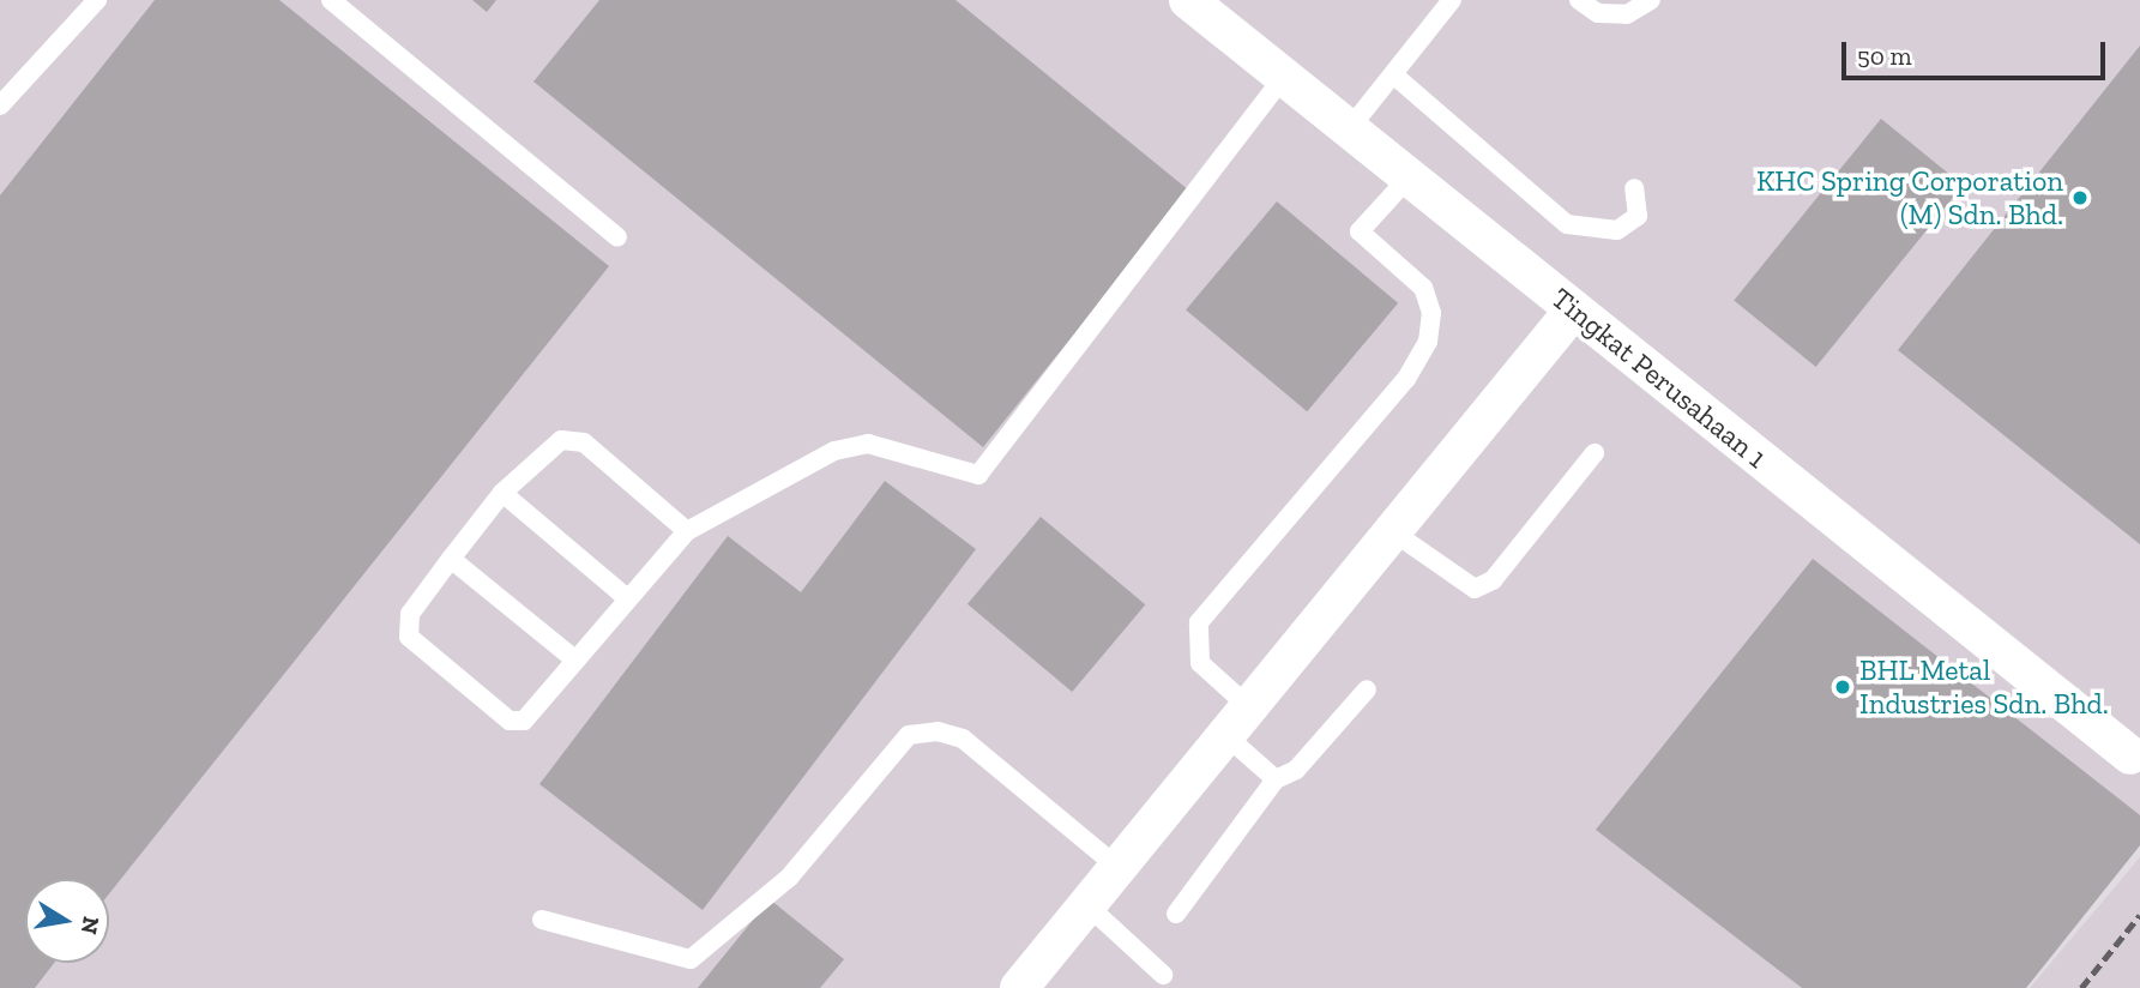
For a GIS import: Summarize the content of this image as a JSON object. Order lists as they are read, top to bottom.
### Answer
{
  "streets": {
    "street": ["Tingkat Perusahaan 1"]
  },
  "places": ["KHC Spring Corporation (M) Sdn. Bhd.", "BHL Metal Industries Sdn. Bhd."],
  "scale_bar": "50 m",
  "north": "right"
}
